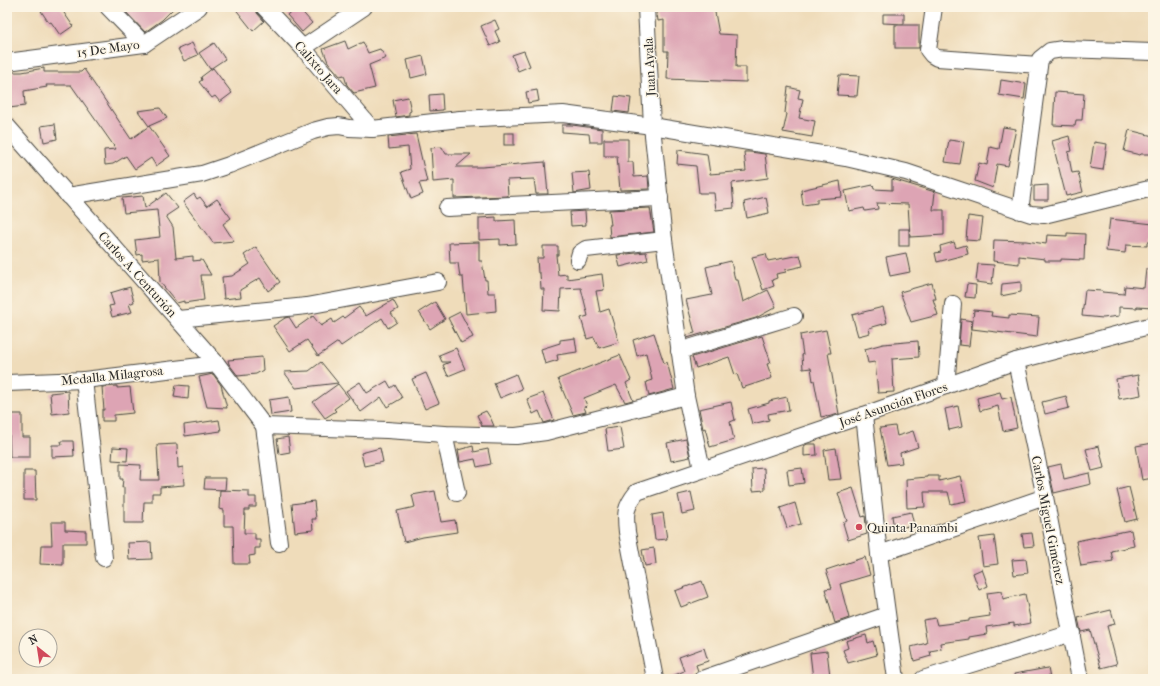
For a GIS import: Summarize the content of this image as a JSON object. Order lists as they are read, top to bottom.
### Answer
{
  "streets": {
    "street": [
      "15 De Mayo",
      "Calixto Jara",
      "Juan Ayala",
      "Carlos A. Centurión",
      "Medalla Milagrosa",
      "José Asunción Flores",
      "Carlos Miguel Giménez"
    ]
  },
  "crossings": [
    ["Juan Ayala", "José Asunción Flores"],
    ["Carlos A. Centurión", "Medalla Milagrosa"],
    ["José Asunción Flores", "Carlos Miguel Giménez"]
  ],
  "places": ["Quinta Panambi"],
  "north": "top left"
}
